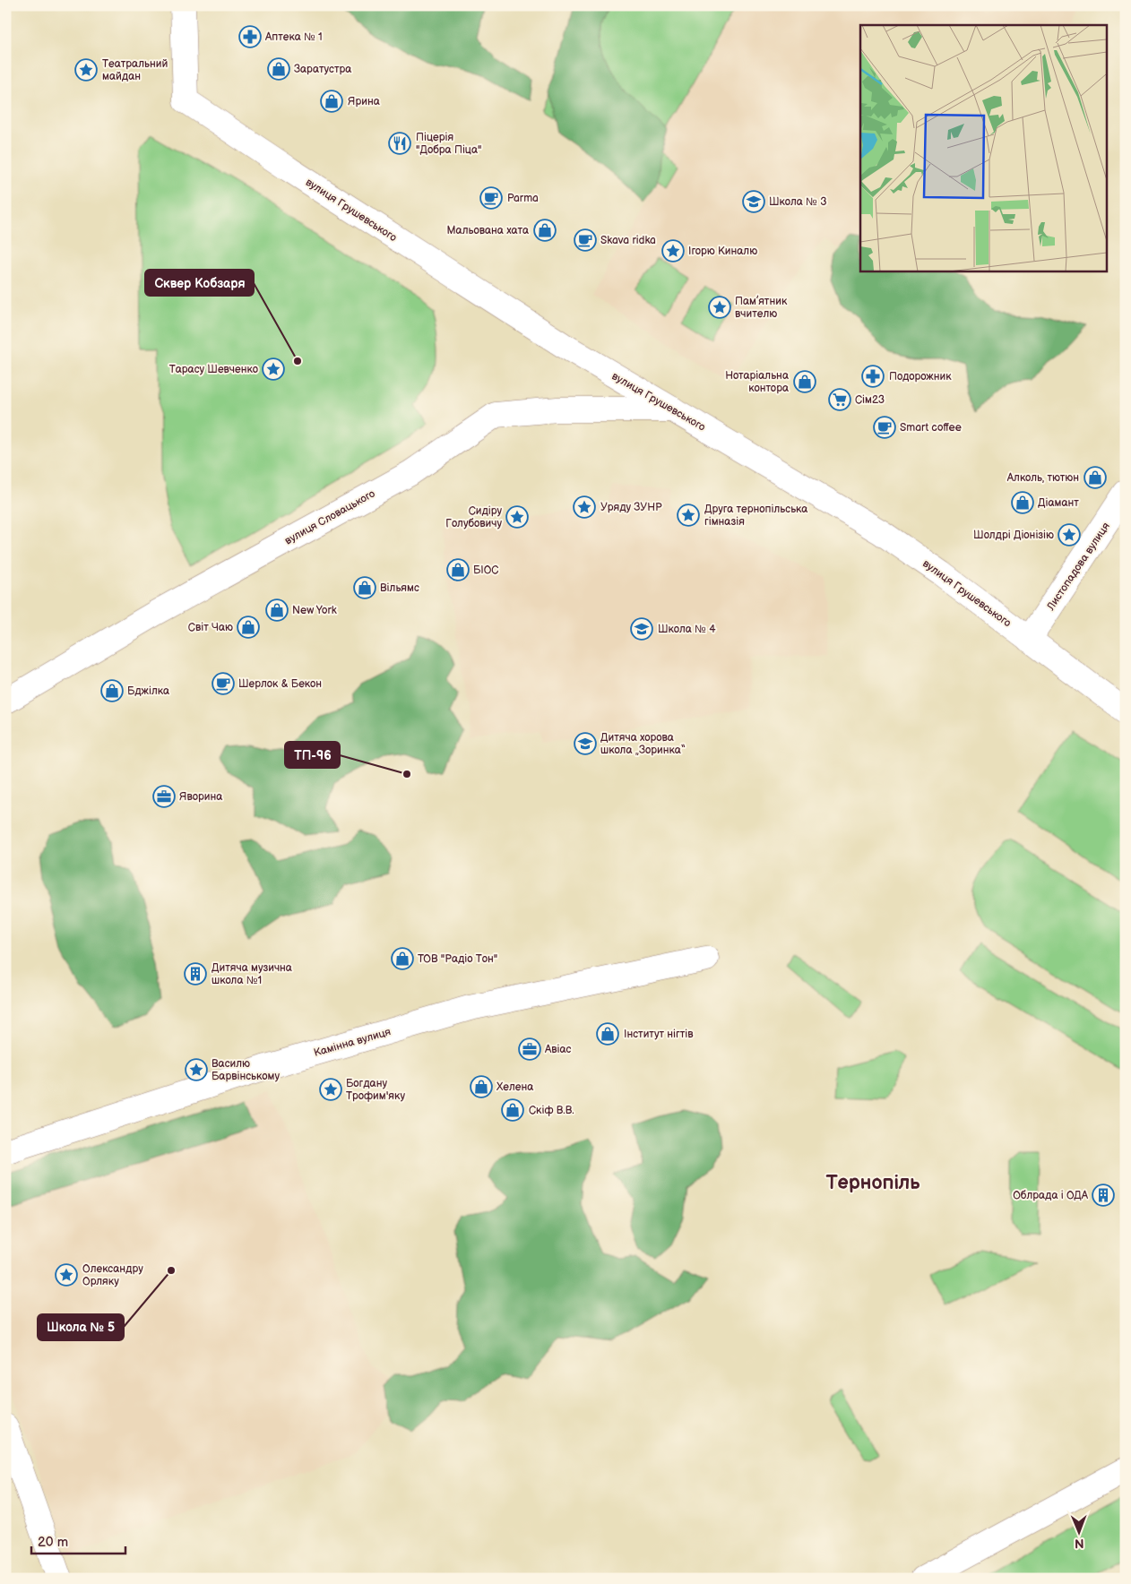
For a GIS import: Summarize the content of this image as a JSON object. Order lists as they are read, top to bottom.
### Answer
{
  "streets": {
    "street": [
      "вулиця Грушевського",
      "вулиця Словацького",
      "Листопадова вулиця",
      "Камінна вулиця"
    ]
  },
  "crossings": [
    ["вулиця Грушевського", "вулиця Словацького"],
    ["вулиця Грушевського", "Листопадова вулиця"]
  ],
  "districts": ["Тернопіль"],
  "places": {
    "pharmacy": ["Аптека № 1", "Подорожник"],
    "shop": [
      "Заратустра",
      "Ярина",
      "Мальована хата",
      "Нотаріальна контора",
      "Алколь, тютюн",
      "Діамант",
      "БІОС",
      "Вільямс",
      "New York",
      "Світ Чаю",
      "Бджілка",
      "ТОВ \"Радіо Тон\"",
      "Інститут нігтів",
      "Хелена",
      "Скіф В.В."
    ],
    "place": [
      "Театральний майдан",
      "Ігорю Киналю",
      "Пам’ятник вчителю",
      "Тарасу Шевченко",
      "Уряду ЗУНР",
      "Друга тернопільська гімназія",
      "Сидіру Голубовичу",
      "Шолдрі Діонізію",
      "Василю Барвінському",
      "Богдану Трофим'яку",
      "Олександру Орляку"
    ],
    "restaurant": ["Піцерія \"Добра Піца\""],
    "cafe": [
      "Parma",
      "Skava ridka",
      "Smart coffee",
      "Шерлок & Бекон"
    ],
    "school or university": ["Школа № 3", "Школа № 4", "Дитяча хорова школа „Зоринка“"],
    "other": ["Сквер Кобзаря", "ТП-96", "Школа № 5"],
    "supermarket": ["Сім23"],
    "office": ["Яворина", "Авіас"],
    "building": ["Дитяча музична школа №1", "Облрада і ОДА"]
  },
  "scale_bar": "20 m",
  "north": "bottom"
}
